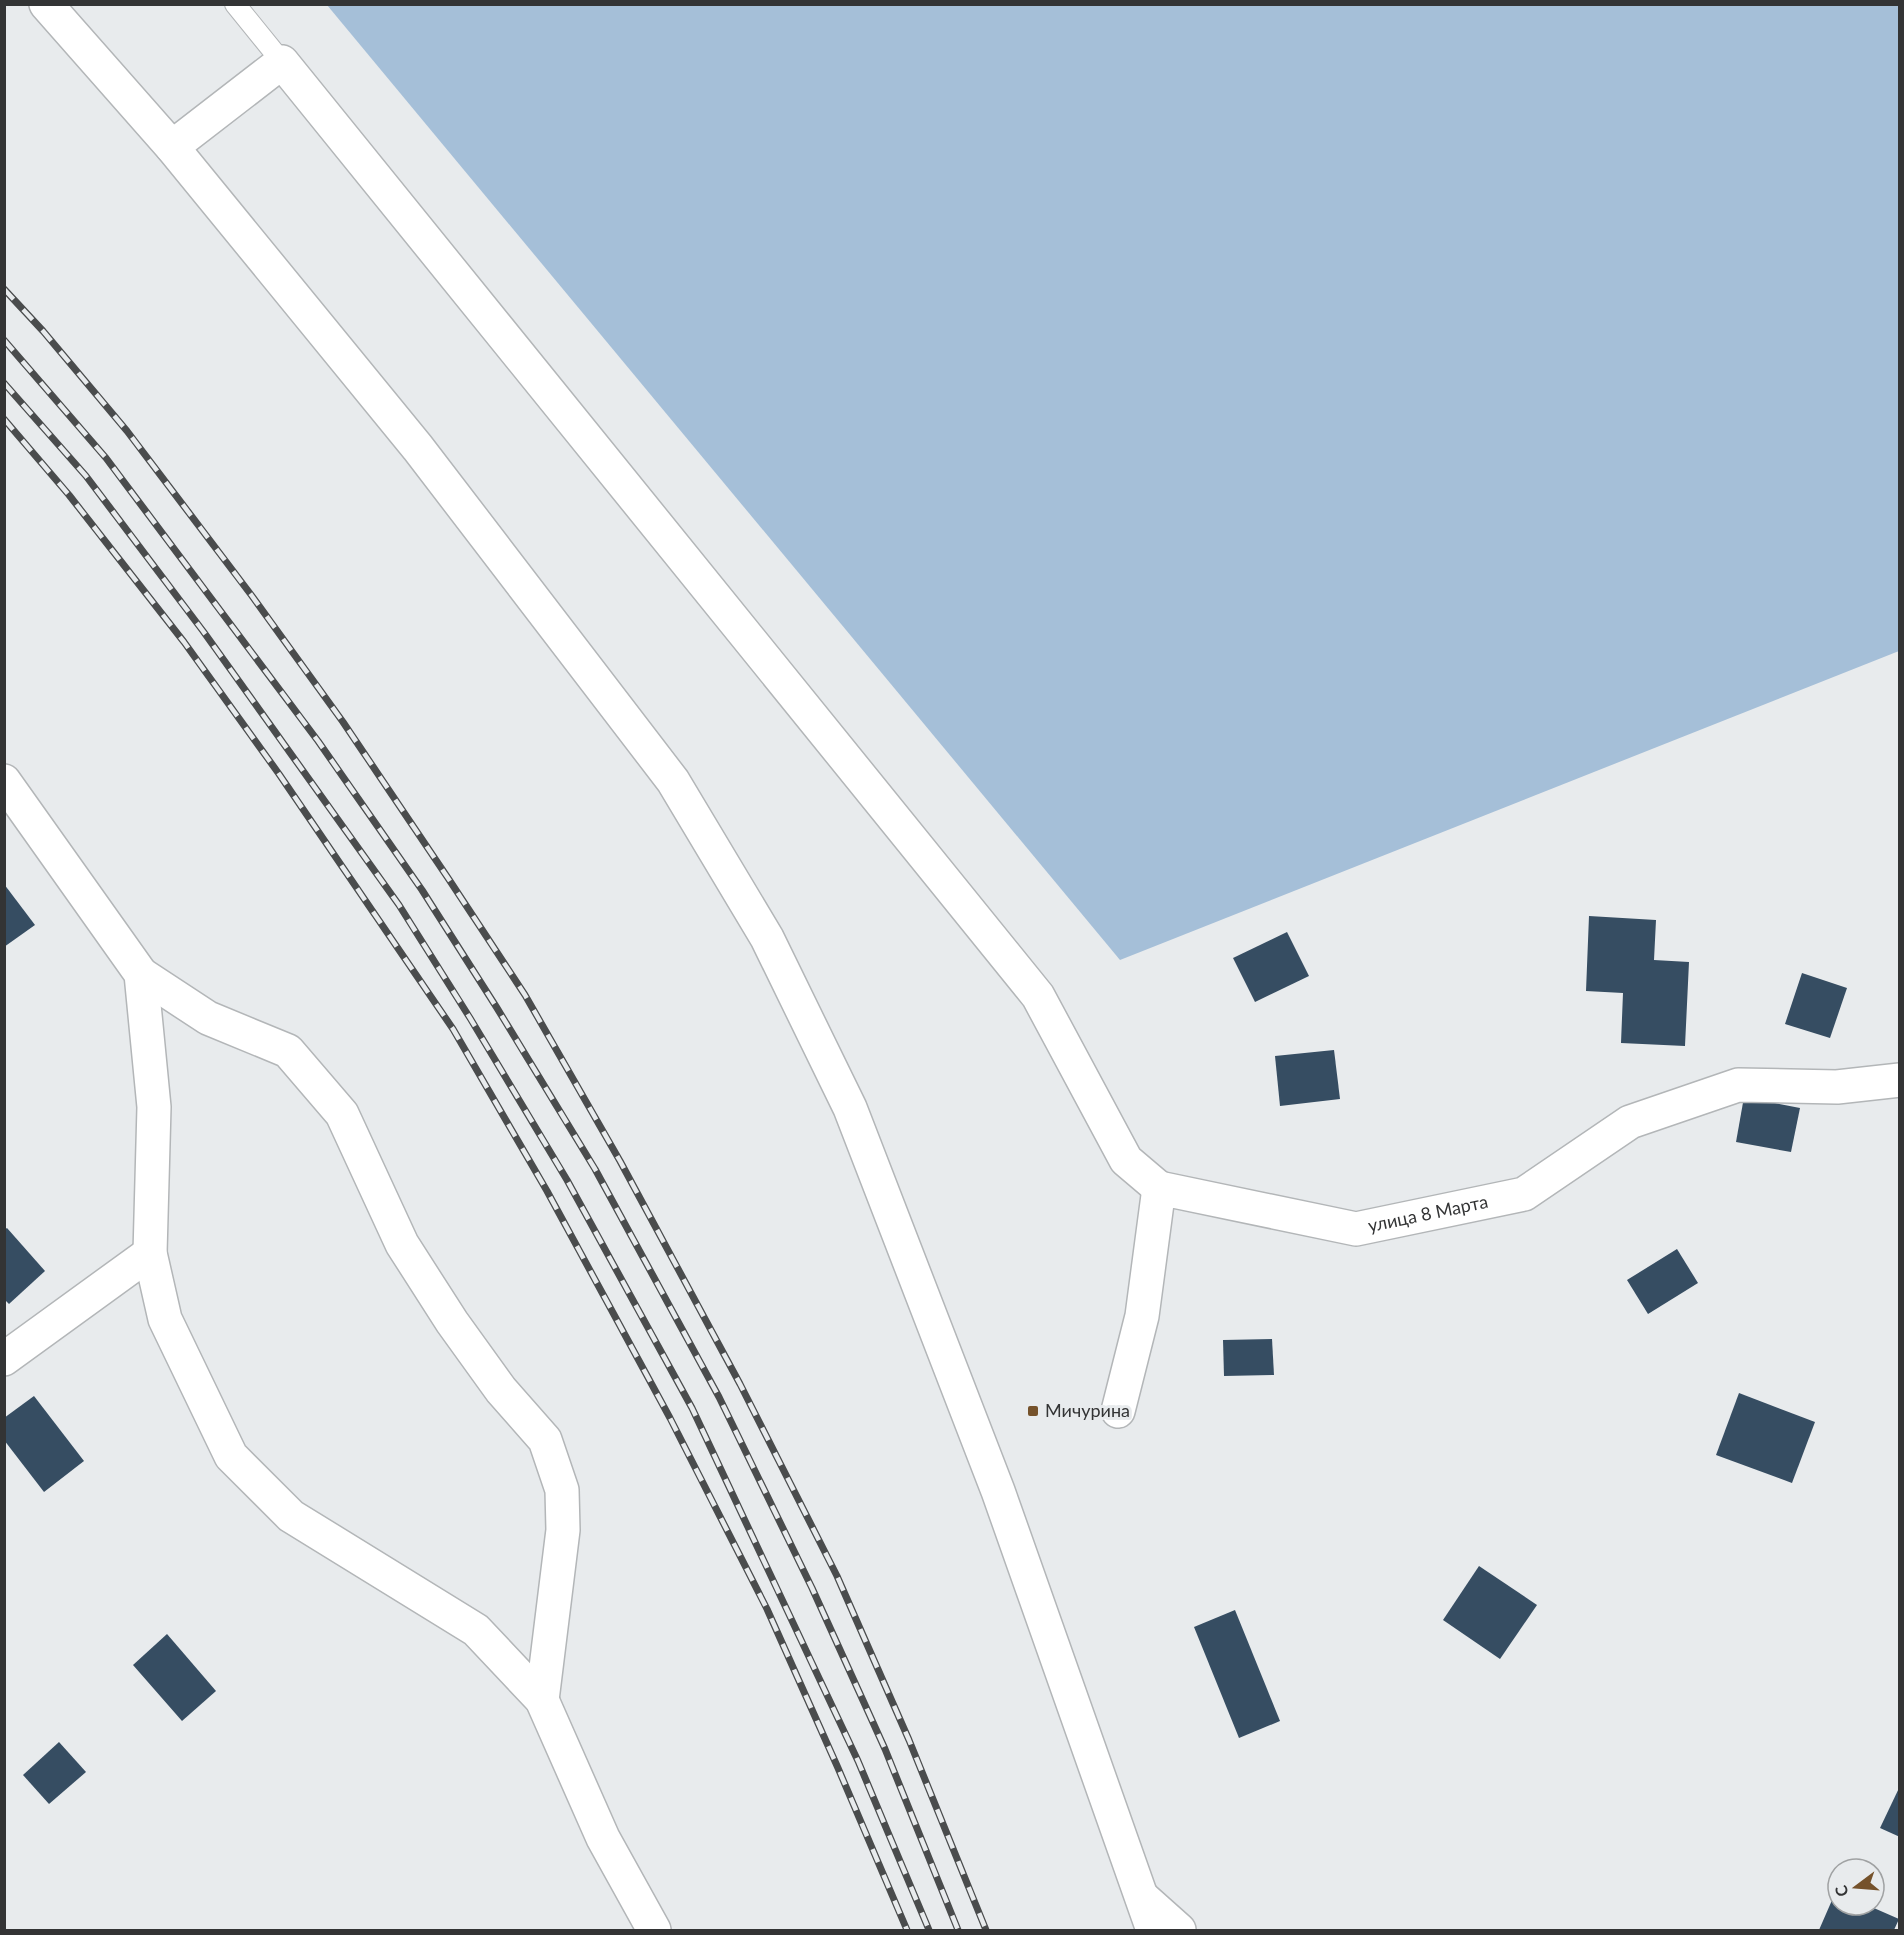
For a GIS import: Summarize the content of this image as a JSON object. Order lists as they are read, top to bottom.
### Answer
{
  "streets": {
    "street": ["улица 8 Марта"]
  },
  "places": {
    "transit": ["Мичурина"]
  },
  "north": "left"
}
